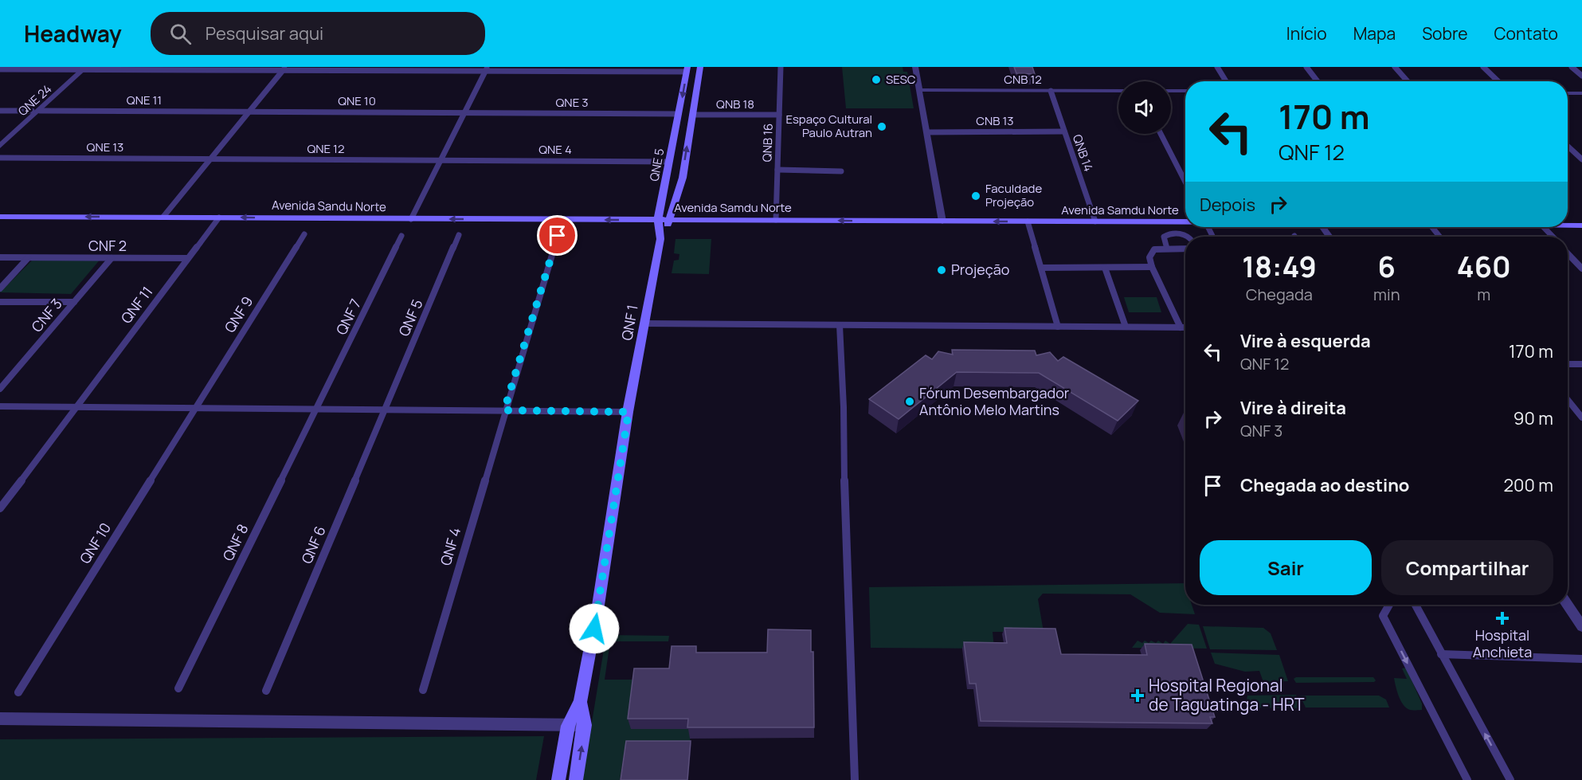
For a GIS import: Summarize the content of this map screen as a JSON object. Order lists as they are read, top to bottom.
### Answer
{
  "streets": {
    "main road": [
      "QNE 5",
      "Avenida Sandu Norte",
      "Avenida Samdu Norte",
      "QNF 1"
    ],
    "street": [
      "CNB 12",
      "QNE 24",
      "QNE 11",
      "QNE 10",
      "QNE 3",
      "QNB 18",
      "CNB 13",
      "QNB 16",
      "QNE 13",
      "QNE 12",
      "QNE 4",
      "QNB 14",
      "CNF 2",
      "QNF 11",
      "QNF 9",
      "CNF 3",
      "QNF 7",
      "QNF 5",
      "QNF 8",
      "QNF 10",
      "QNF 6",
      "QNF 4"
    ]
  },
  "crossings": [
    ["CNB 12", "QNB 14"],
    ["QNE 24", "QNE 11"],
    ["QNE 11", "QNE 10"],
    ["QNE 10", "QNE 3"],
    ["QNE 3", "QNE 5"],
    ["QNB 18", "QNB 16"],
    ["QNB 18", "QNF 1"],
    ["CNB 13", "QNB 14"],
    ["QNB 16", "Avenida Samdu Norte"],
    ["QNE 13", "QNE 12"],
    ["QNE 12", "QNE 4"],
    ["QNE 4", "QNE 5"],
    ["QNB 14", "Avenida Samdu Norte"],
    ["QNE 5", "Avenida Sandu Norte"],
    ["QNE 5", "Avenida Samdu Norte"],
    ["QNE 5", "QNF 1"],
    ["Avenida Sandu Norte", "Avenida Samdu Norte"],
    ["Avenida Sandu Norte", "QNF 11"],
    ["Avenida Sandu Norte", "QNF 1"],
    ["Avenida Samdu Norte", "QNF 1"],
    ["CNF 2", "QNF 11"],
    ["CNF 2", "CNF 3"],
    ["QNF 9", "QNF 10"],
    ["QNF 7", "QNF 8"],
    ["QNF 5", "QNF 6"]
  ],
  "one_way": ["Avenida Sandu Norte", "Avenida Samdu Norte"],
  "places": {
    "other": [
      "SESC",
      "Espaço Cultural Paulo Autran",
      "Faculdade Projeção",
      "Projeção",
      "Fórum Desembargador Antônio Melo Martins"
    ],
    "health": ["Hospital Anchieta", "Hospital Regional de Taguatinga - HRT"]
  },
  "page": {
    "header": "Headway",
    "search": "Pesquisar aqui",
    "nav": [
      "Início",
      "Mapa",
      "Sobre",
      "Contato"
    ],
    "turn": ["170 m", "QNF 12"],
    "then": "Depois",
    "eta": [
      "18:49",
      "Chegada",
      "6",
      "min",
      "460",
      "m"
    ],
    "list": [
      {
        "name": "Vire à esquerda",
        "note": "QNF 12",
        "value": "170 m"
      },
      {
        "name": "Vire à direita",
        "note": "QNF 3",
        "value": "90 m"
      },
      {
        "name": "Chegada ao destino",
        "value": "200 m"
      }
    ],
    "buttons": ["Sair", "Compartilhar"]
  }
}
